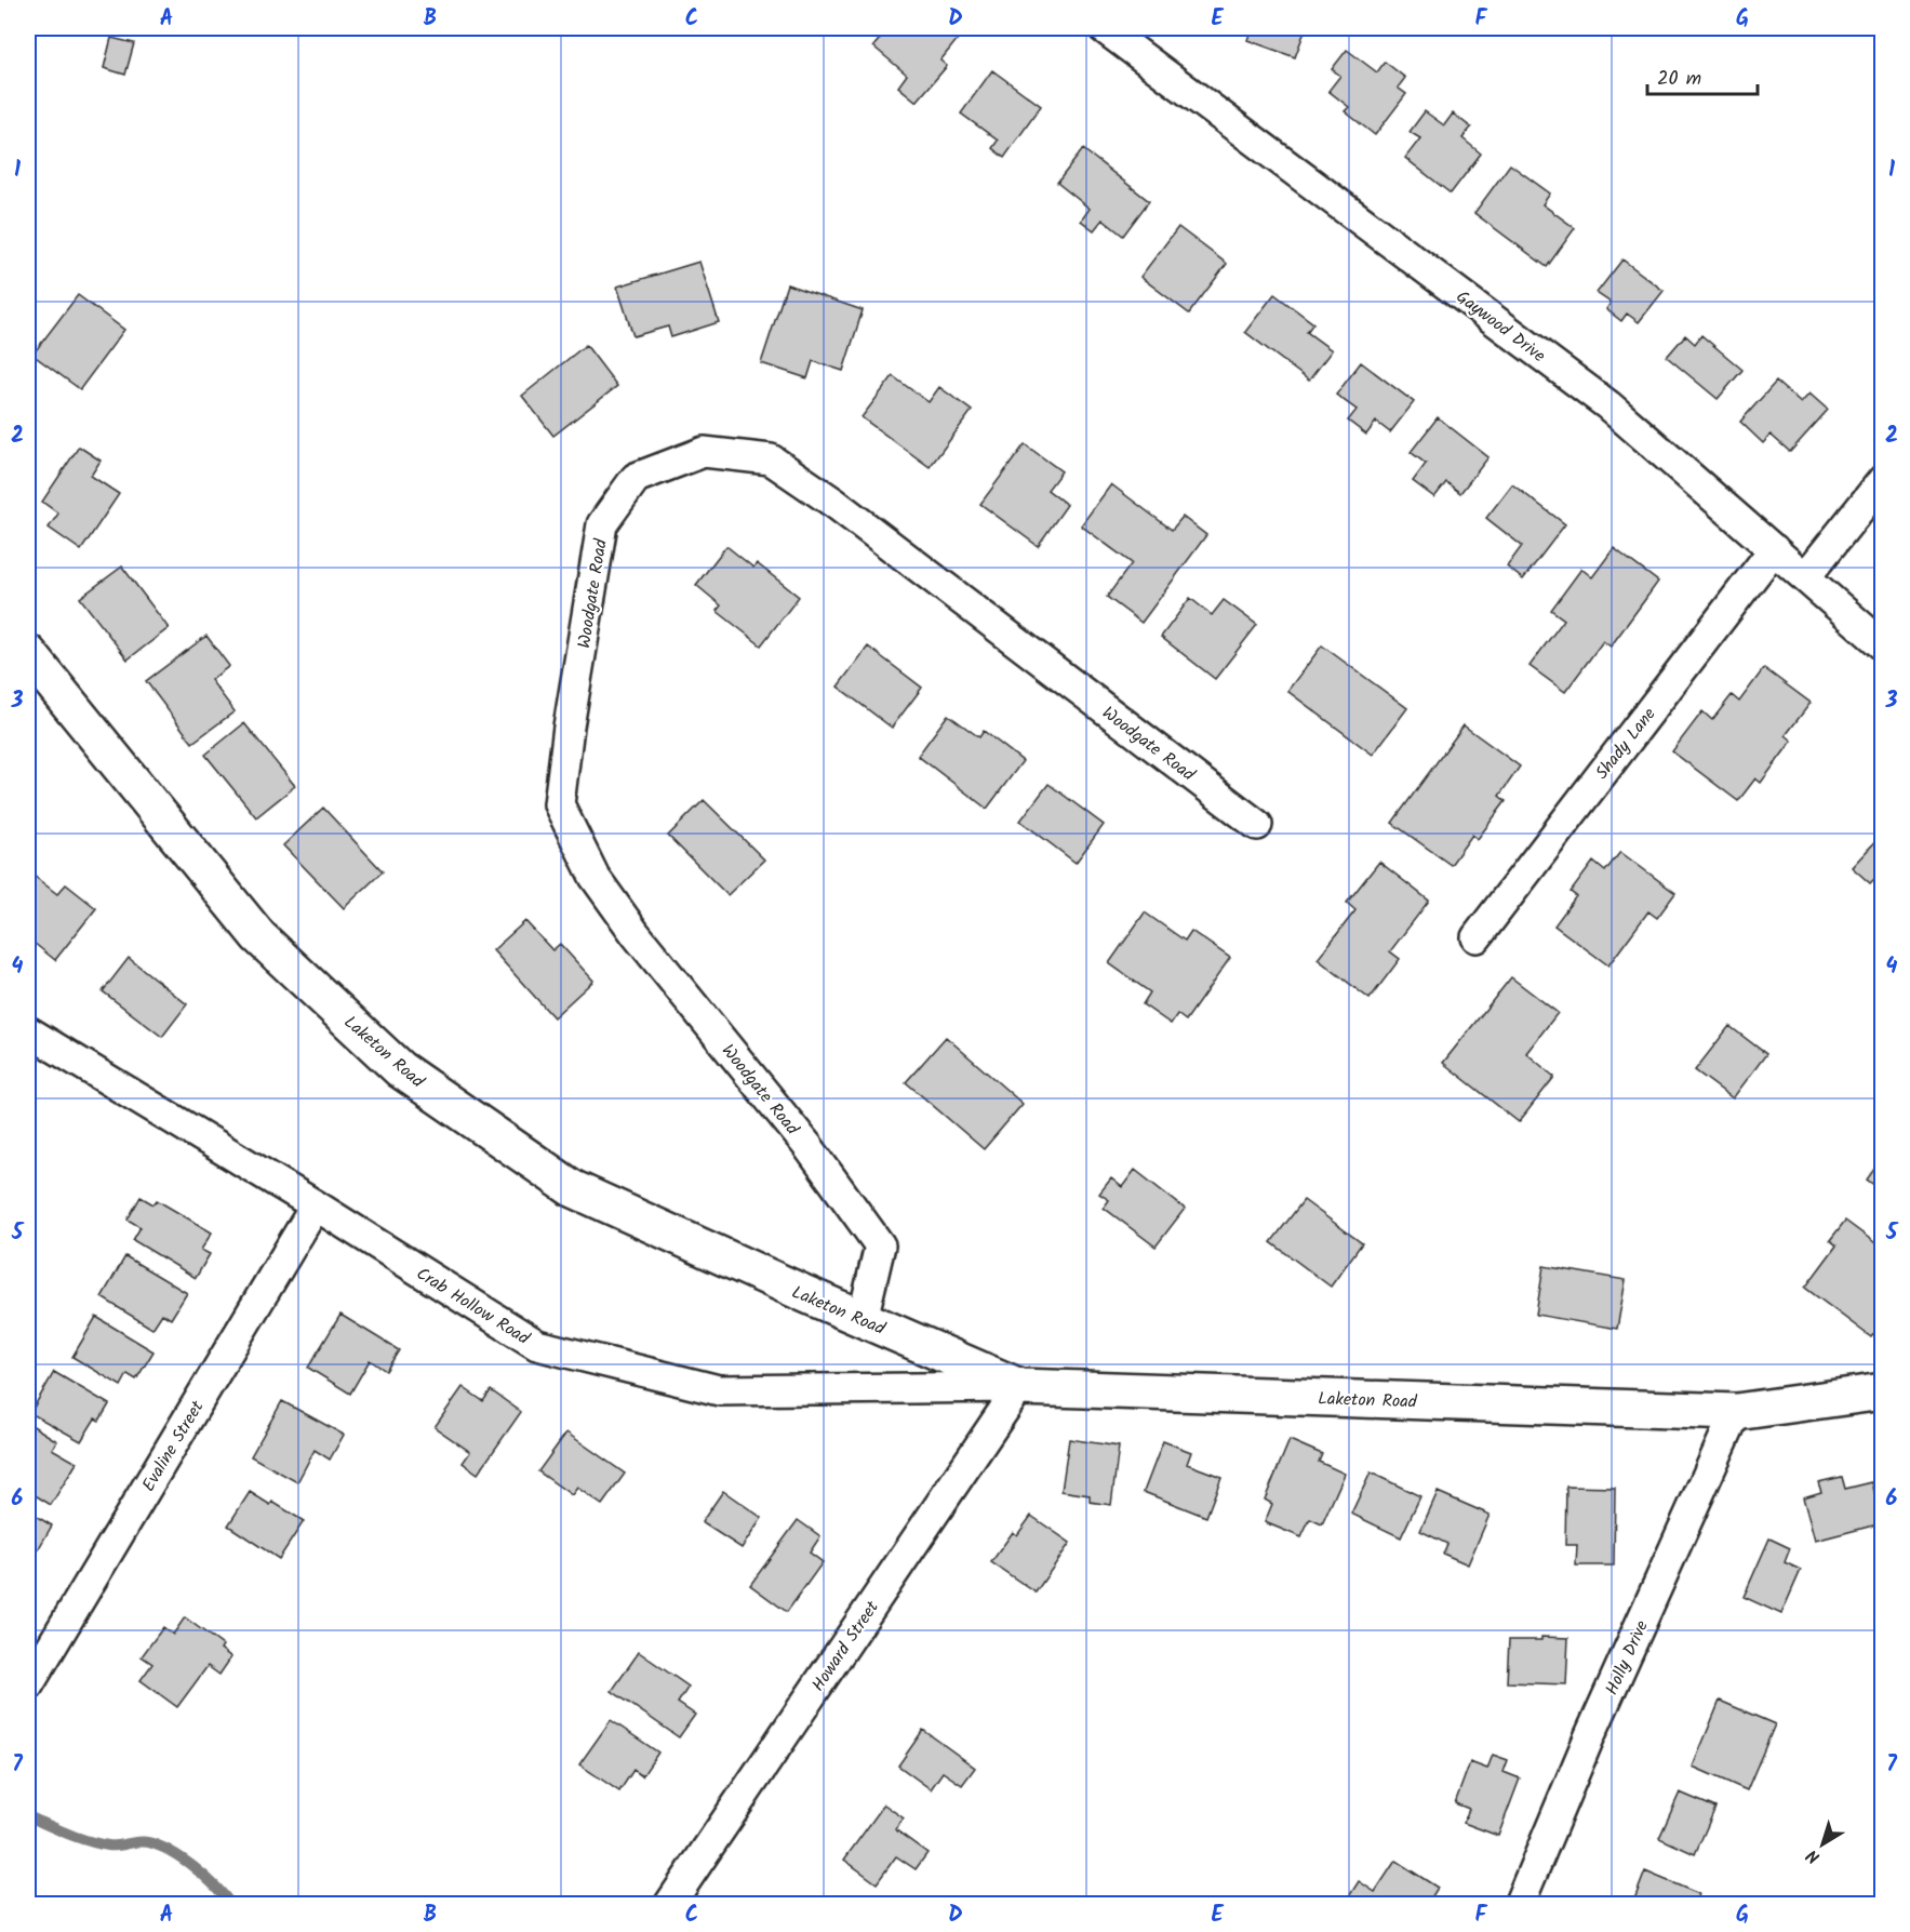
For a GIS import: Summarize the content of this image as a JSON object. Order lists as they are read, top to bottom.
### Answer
{
  "streets": {
    "street": [
      "Gaywood Drive",
      "Woodgate Road",
      "Shady Lane",
      "Laketon Road",
      "Crab Hollow Road",
      "Evaline Street",
      "Howard Street",
      "Holly Drive"
    ]
  },
  "crossings": [
    ["Gaywood Drive", "Shady Lane"],
    ["Woodgate Road", "Laketon Road"],
    ["Laketon Road", "Crab Hollow Road"],
    ["Laketon Road", "Howard Street"],
    ["Laketon Road", "Holly Drive"],
    ["Crab Hollow Road", "Evaline Street"],
    ["Crab Hollow Road", "Howard Street"]
  ],
  "scale_bar": "20 m",
  "north": "bottom left",
  "grid": {
    "columns": [
      "A",
      "B",
      "C",
      "D",
      "E",
      "F",
      "G"
    ],
    "rows": [
      "1",
      "2",
      "3",
      "4",
      "5",
      "6",
      "7"
    ]
  }
}
